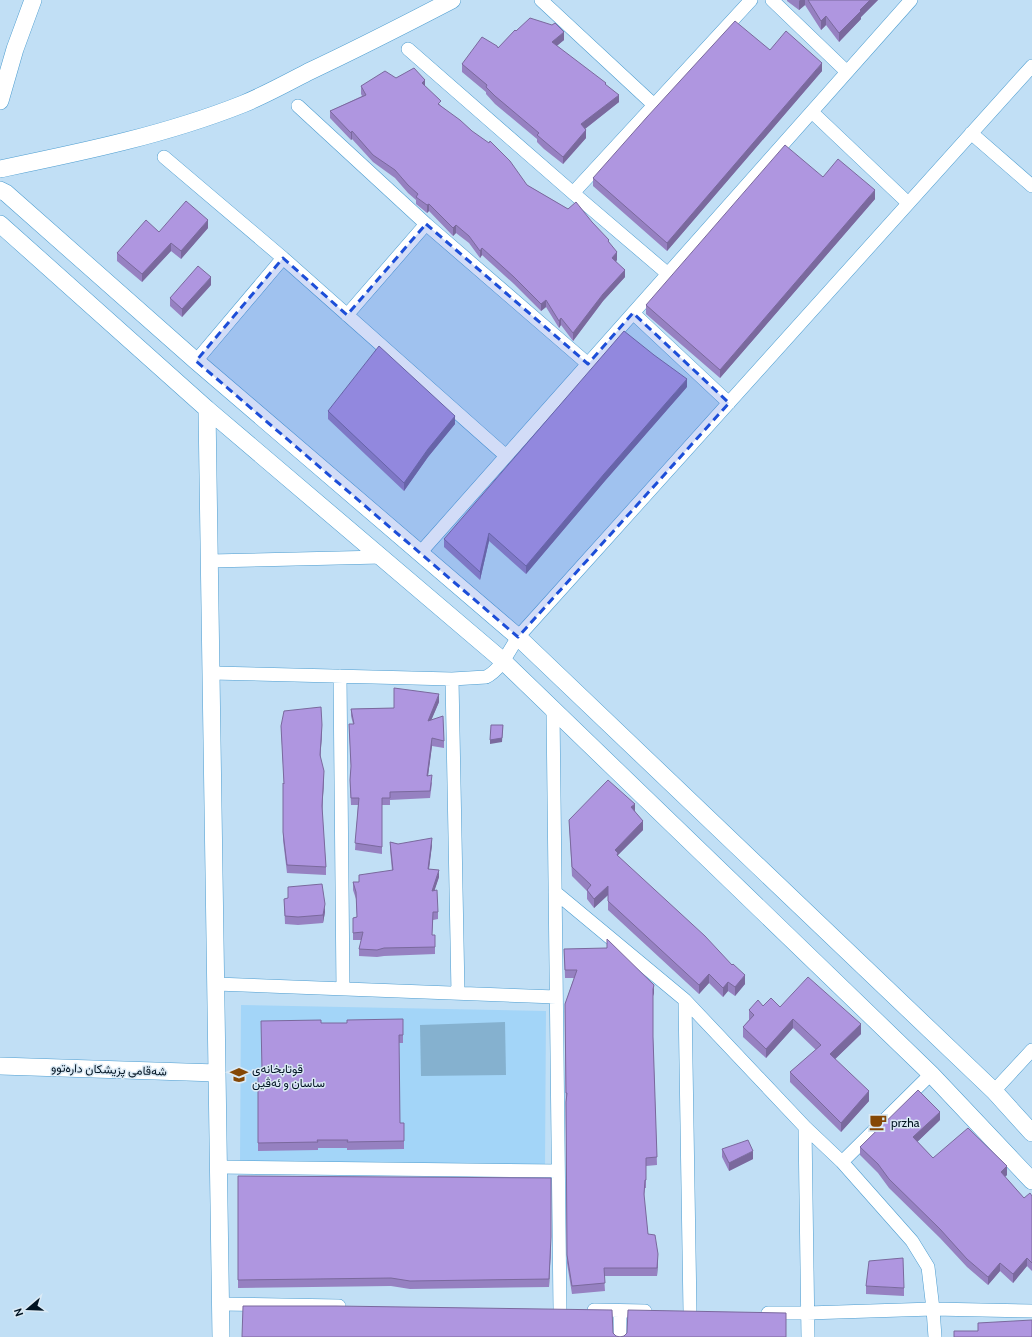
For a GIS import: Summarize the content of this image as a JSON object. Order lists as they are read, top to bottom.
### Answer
{
  "streets": {
    "street": ["شەقامی پزیشکان دارەتوو"]
  },
  "places": {
    "school or university": ["قوتابخانەی ساسان و ئەڤین"],
    "cafe": ["przha"]
  },
  "north": "left"
}
